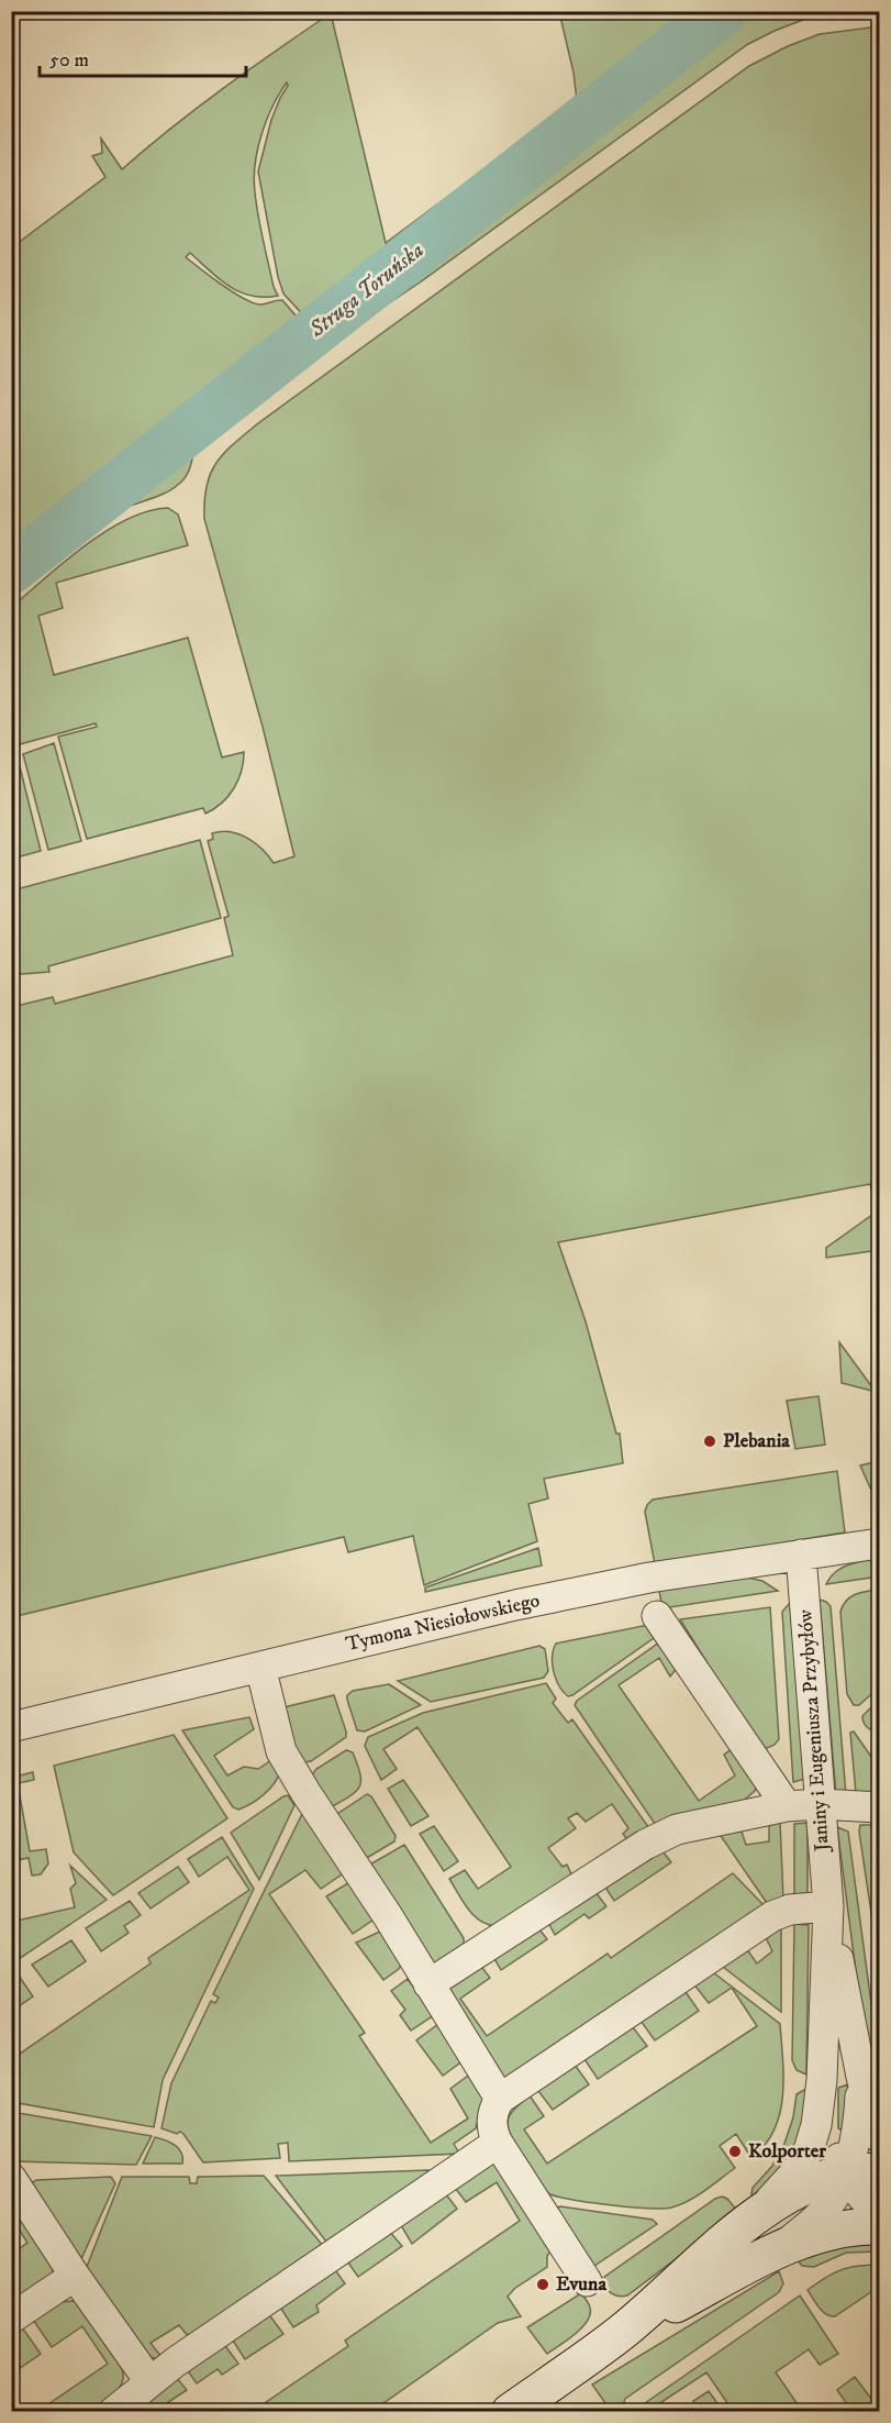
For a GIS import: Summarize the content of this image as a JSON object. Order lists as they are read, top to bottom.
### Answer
{
  "streets": {
    "street": ["Tymona Niesiołowskiego", "Janiny i Eugeniusza Przybyłów"]
  },
  "crossings": [
    ["Tymona Niesiołowskiego", "Janiny i Eugeniusza Przybyłów"]
  ],
  "water": ["Struga Toruńska"],
  "places": ["Plebania", "Kolporter", "Evuna"],
  "scale_bar": "50 m"
}
